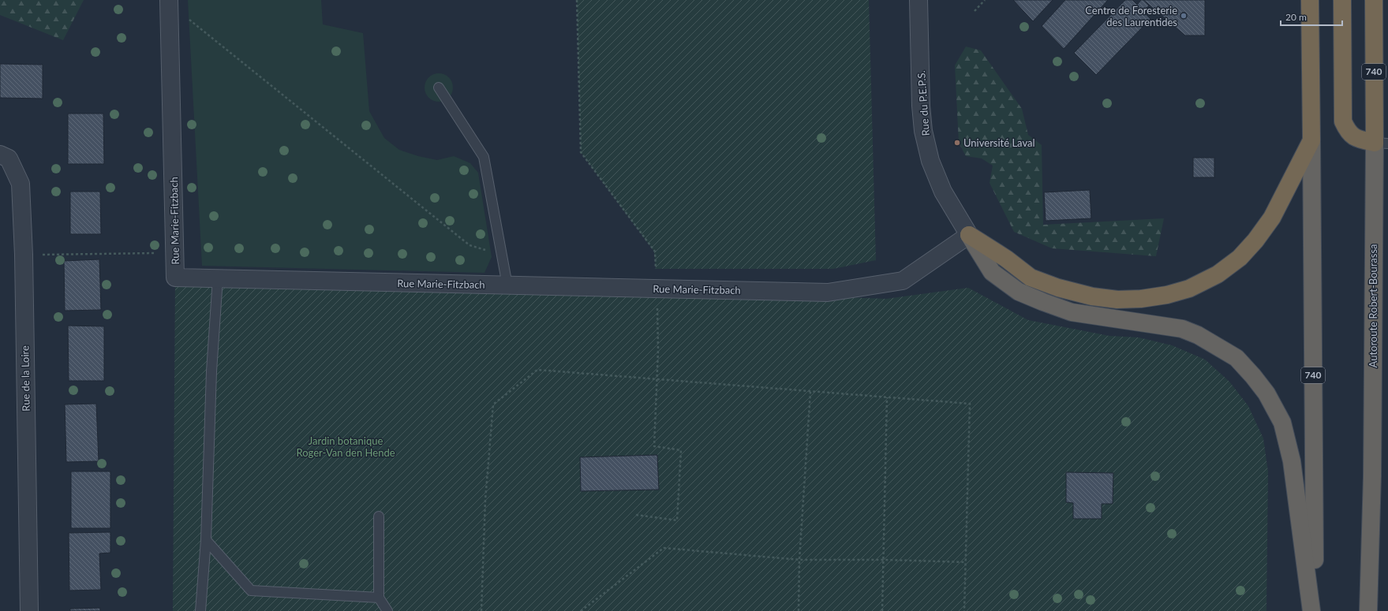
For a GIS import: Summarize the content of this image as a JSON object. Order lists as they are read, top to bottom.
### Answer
{
  "streets": {
    "highway": ["740", "Autoroute Robert-Bourassa"],
    "street": ["Rue du P.E.P.S.", "Rue Marie-Fitzbach", "Rue de la Loire"]
  },
  "crossings": [
    ["Rue du P.E.P.S.", "Rue Marie-Fitzbach"]
  ],
  "parks": ["Jardin botanique Roger-Van den Hende"],
  "places": ["Centre de Foresterie des Laurentides", "Université Laval"],
  "scale_bar": "20 m"
}
